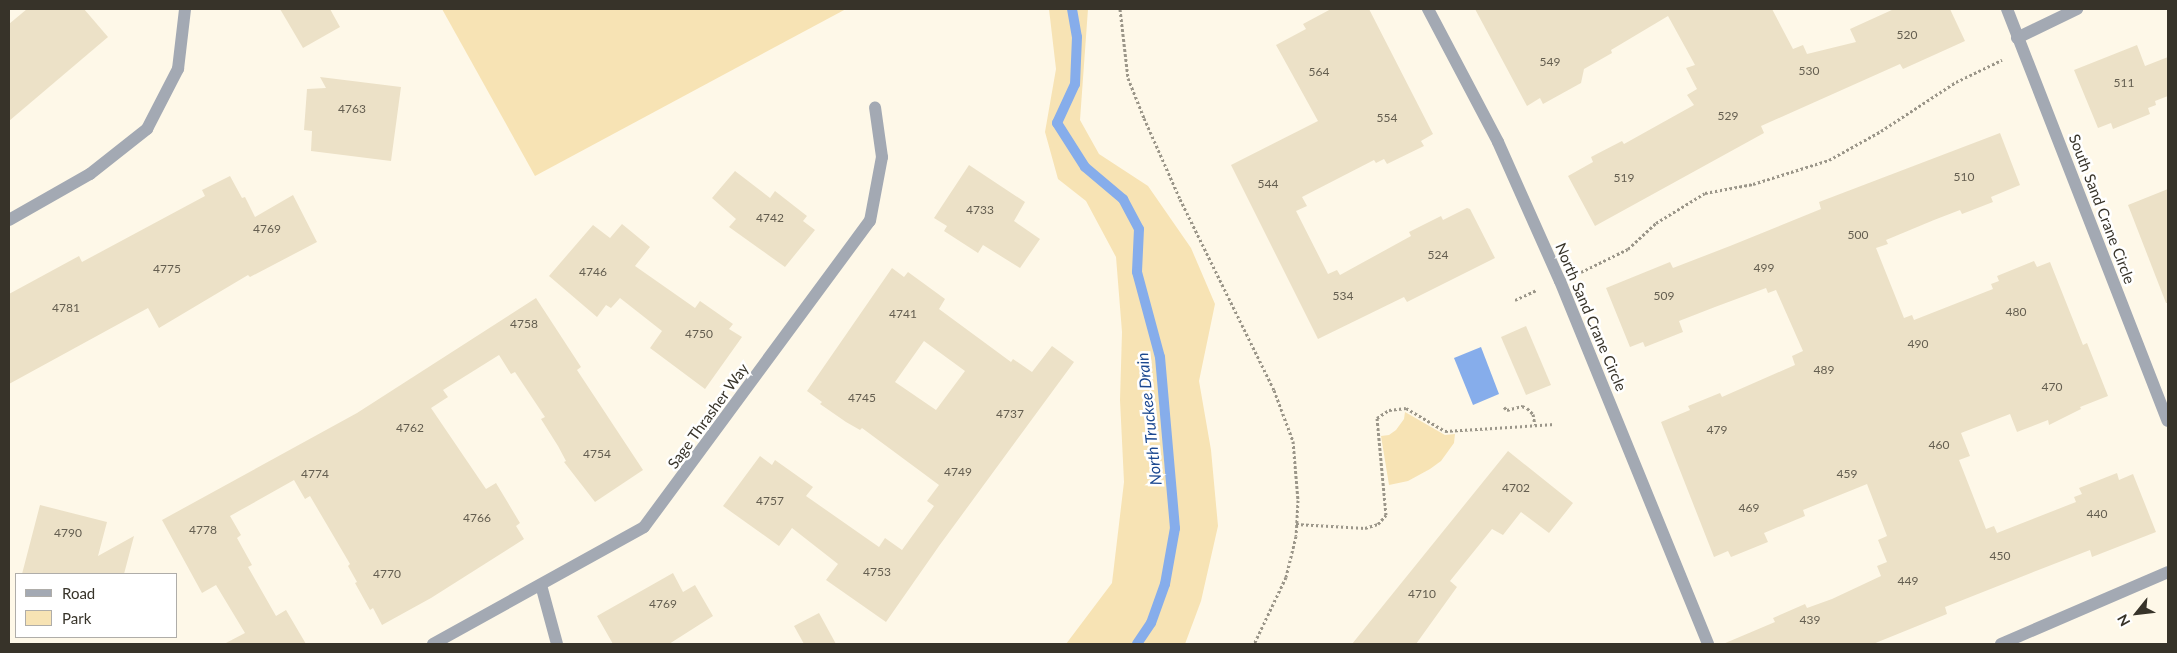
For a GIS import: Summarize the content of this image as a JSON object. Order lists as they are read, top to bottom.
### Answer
{
  "streets": {
    "street": ["South Sand Crane Circle", "North Sand Crane Circle", "Sage Thrasher Way"]
  },
  "water": ["North Truckee Drain"],
  "house_numbers": [
    "520",
    "549",
    "530",
    "564",
    "511",
    "4763",
    "529",
    "554",
    "510",
    "519",
    "544",
    "4733",
    "4742",
    "4769",
    "500",
    "524",
    "499",
    "4775",
    "4746",
    "534",
    "509",
    "4781",
    "480",
    "4741",
    "4758",
    "4750",
    "490",
    "489",
    "470",
    "4745",
    "4737",
    "4762",
    "479",
    "460",
    "4754",
    "4749",
    "4774",
    "459",
    "4702",
    "4757",
    "469",
    "440",
    "4766",
    "4778",
    "4790",
    "450",
    "4753",
    "4770",
    "449",
    "4710",
    "4769",
    "439"
  ],
  "legend": ["Road", "Park"],
  "north": "bottom left"
}
